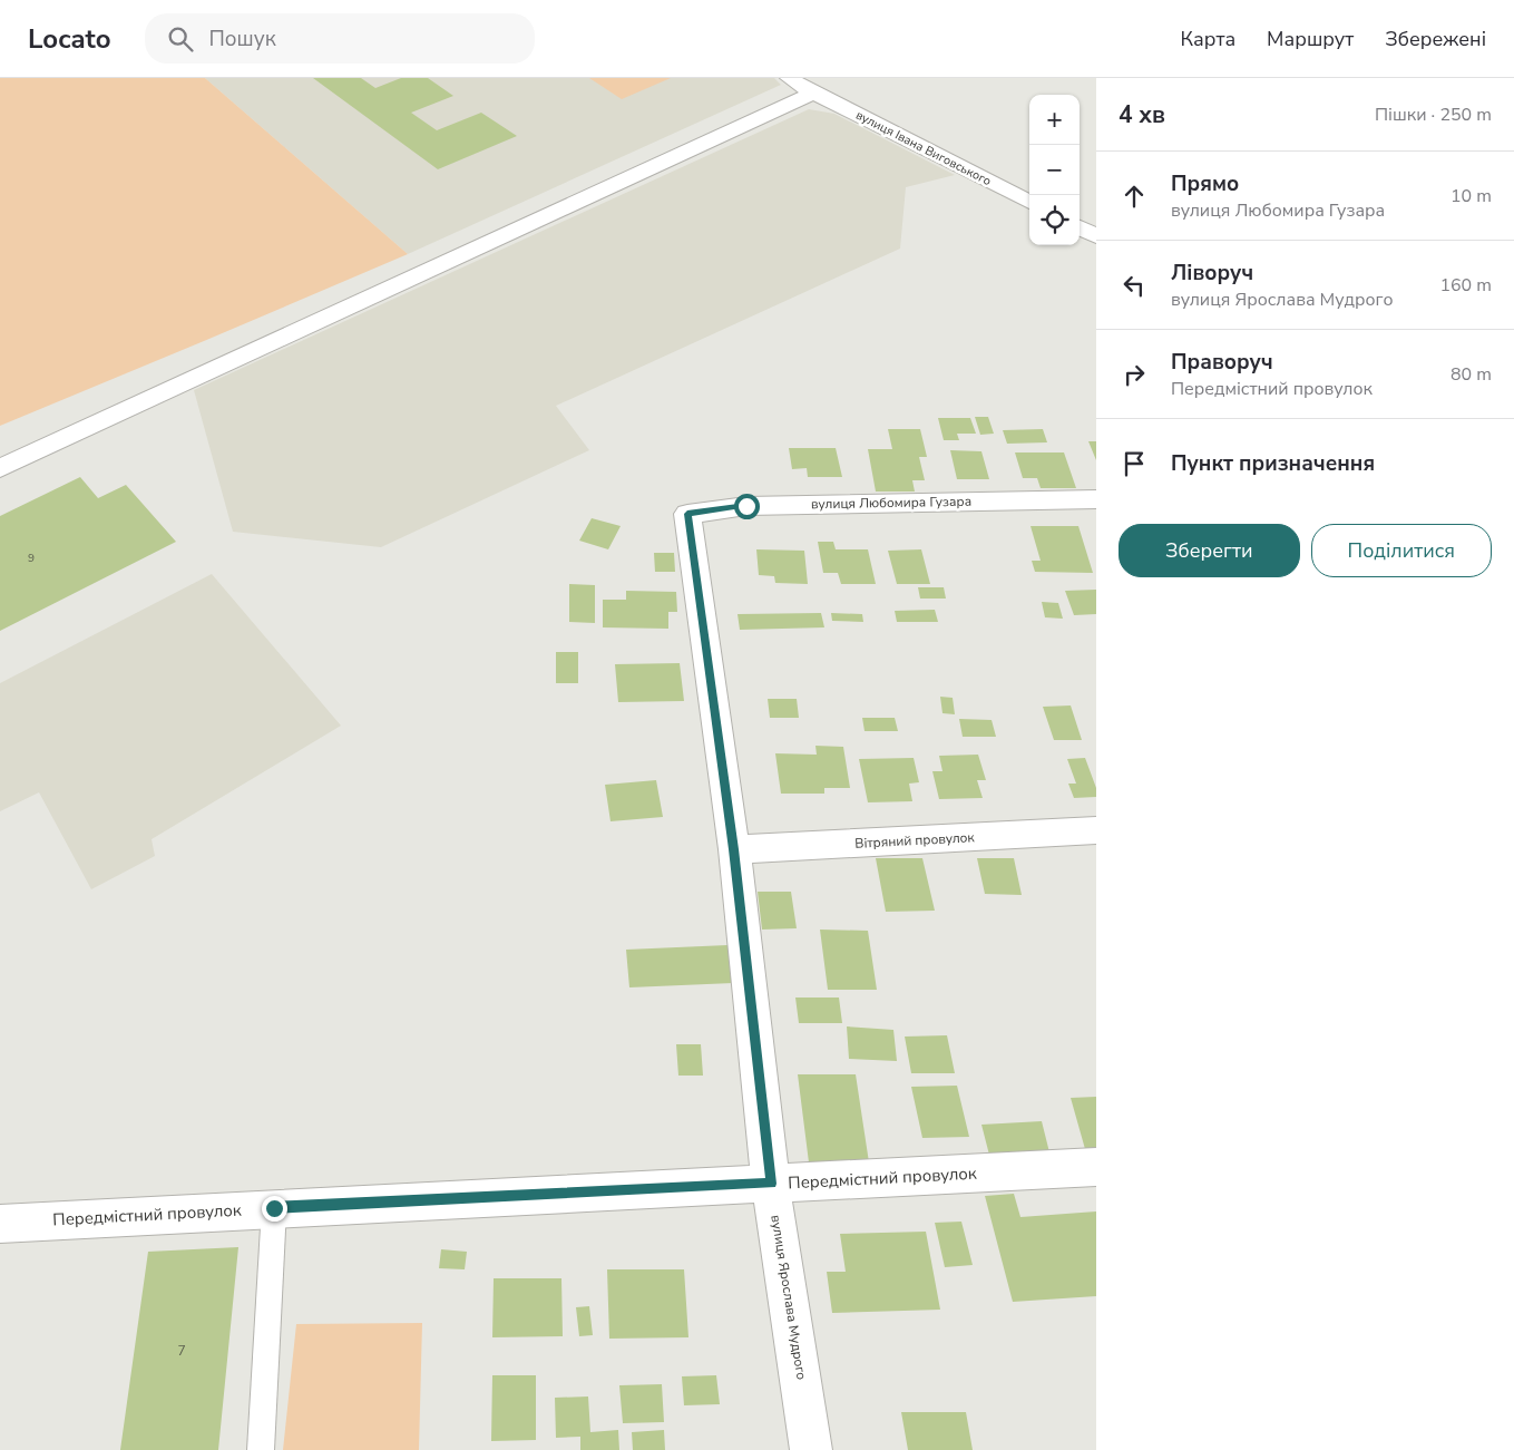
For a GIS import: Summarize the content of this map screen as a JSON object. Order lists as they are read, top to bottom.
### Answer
{
  "streets": {
    "street": [
      "вулиця Івана Виговського",
      "вулиця Любомира Гузара",
      "Вітряний провулок",
      "Передмістний провулок",
      "вулиця Ярослава Мудрого"
    ]
  },
  "crossings": [
    ["вулиця Любомира Гузара", "вулиця Ярослава Мудрого"],
    ["Вітряний провулок", "вулиця Ярослава Мудрого"],
    ["Передмістний провулок", "вулиця Ярослава Мудрого"]
  ],
  "house_numbers": ["9", "7"],
  "page": {
    "header": "Locato",
    "search": "Пошук",
    "nav": ["Карта", "Маршрут", "Збережені"],
    "heading": ["4 хв", "Пішки · 250 m"],
    "map_buttons": ["+", "−"],
    "list": [
      ["Прямо", "вулиця Любомира Гузара", "10 m"],
      ["Ліворуч", "вулиця Ярослава Мудрого", "160 m"],
      ["Праворуч", "Передмістний провулок", "80 m"],
      "Пункт призначення"
    ],
    "buttons": ["Зберегти", "Поділитися"]
  }
}
